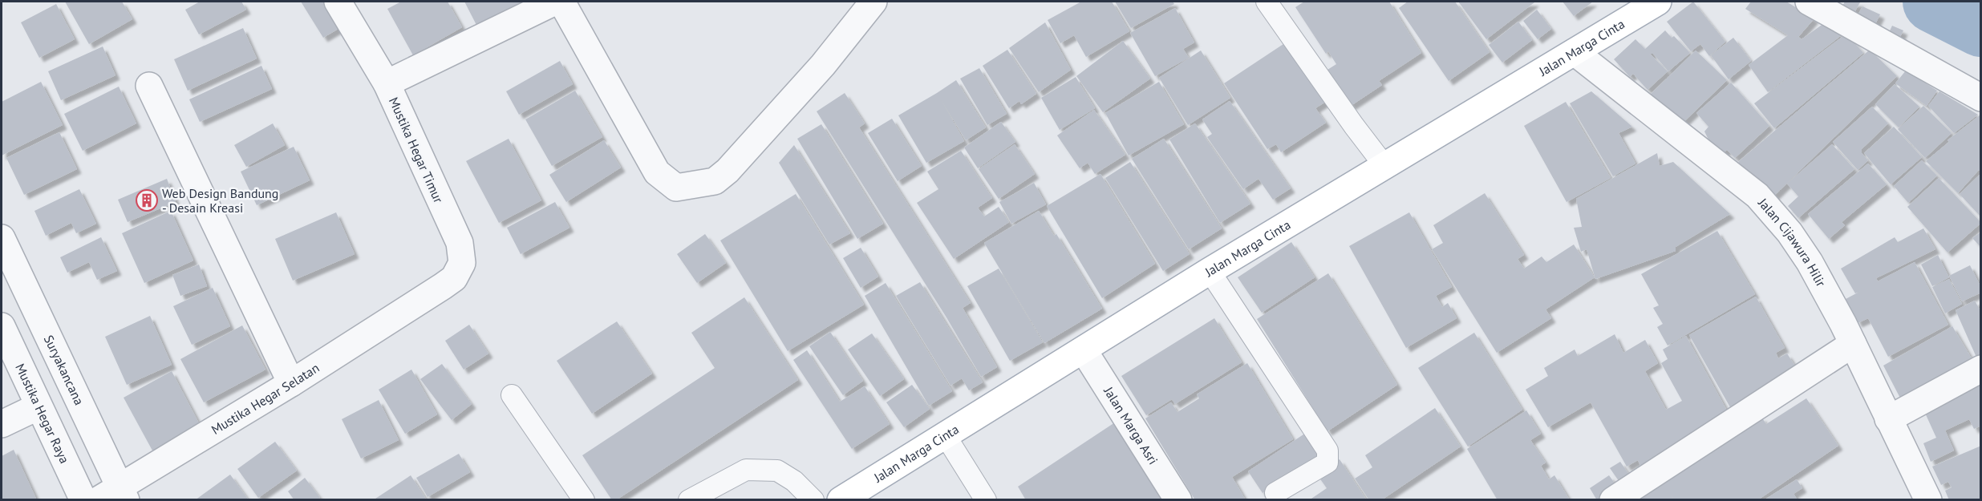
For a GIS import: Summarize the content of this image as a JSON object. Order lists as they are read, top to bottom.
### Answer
{
  "streets": {
    "main road": ["Jalan Marga Cinta"],
    "street": [
      "Mustika Hegar Timur",
      "Jalan Cijawura Hilir",
      "Suryakancana",
      "Mustika Hegar Selatan",
      "Mustika Hegar Raya",
      "Jalan Marga Asri"
    ]
  },
  "crossings": [
    ["Jalan Marga Cinta", "Jalan Cijawura Hilir"],
    ["Jalan Marga Cinta", "Jalan Marga Asri"],
    ["Mustika Hegar Timur", "Mustika Hegar Selatan"],
    ["Suryakancana", "Mustika Hegar Selatan"]
  ],
  "places": {
    "building": ["Web Design Bandung - Desain Kreasi"]
  }
}
